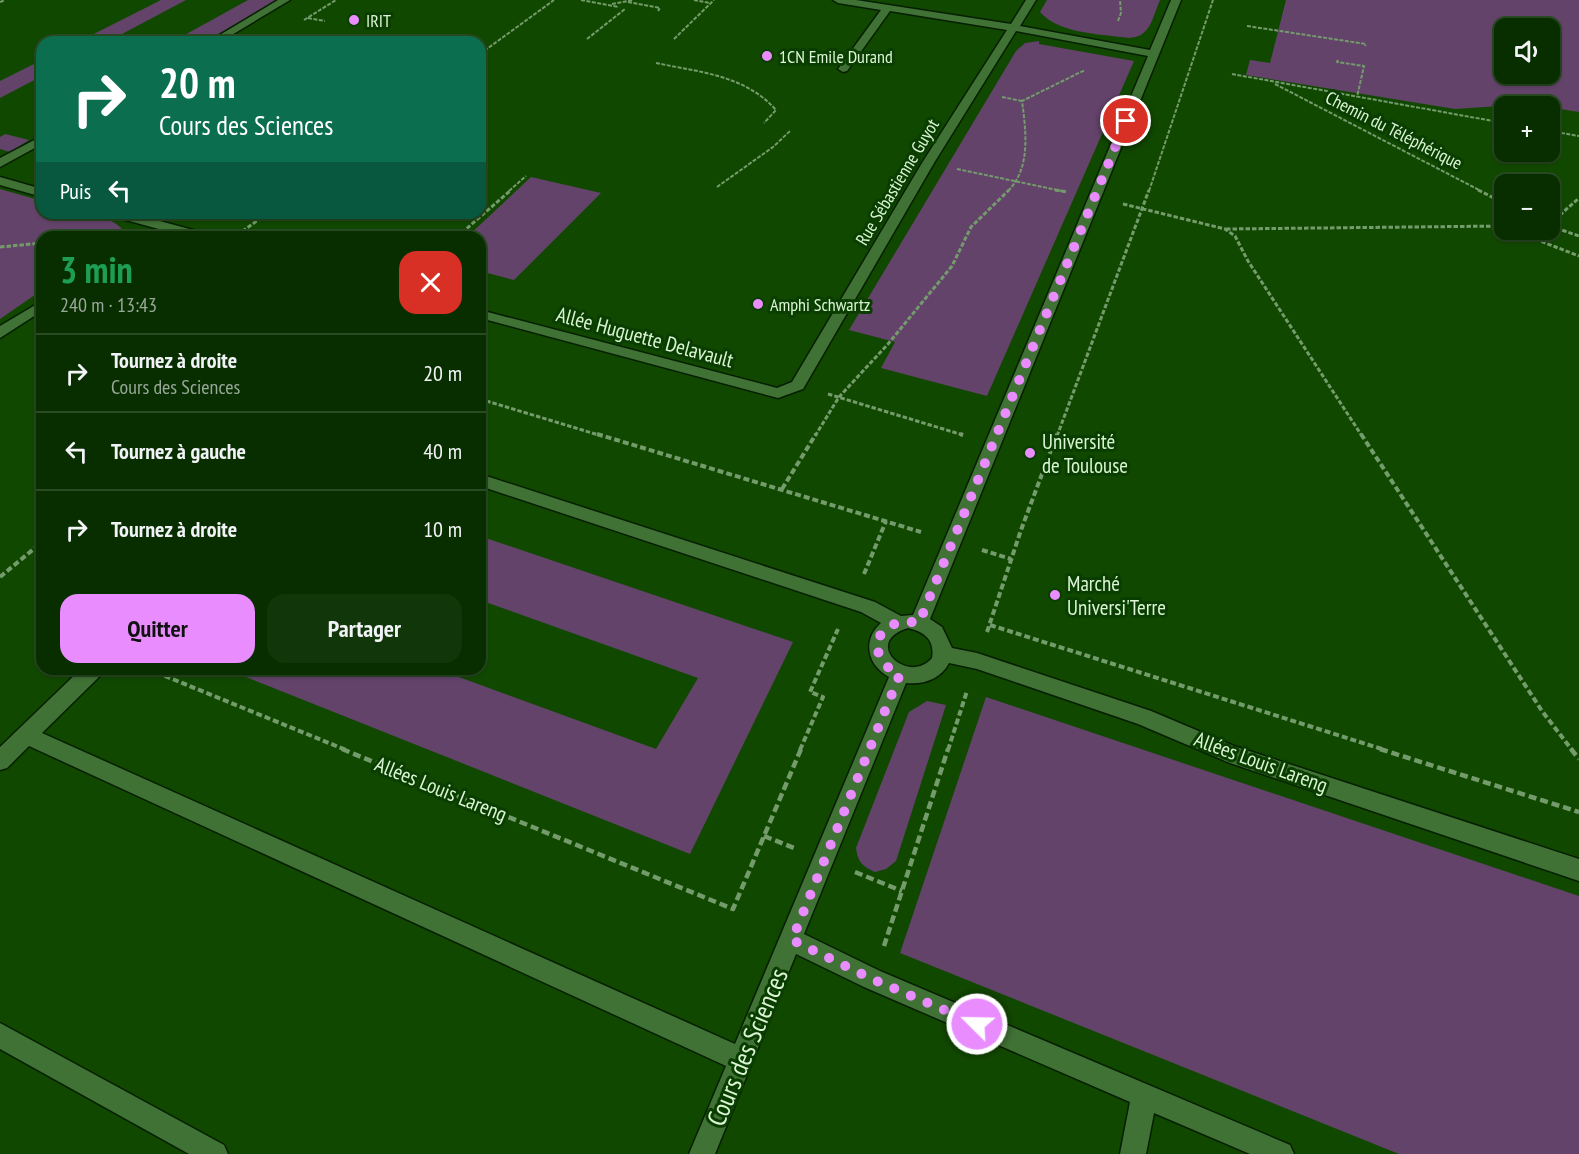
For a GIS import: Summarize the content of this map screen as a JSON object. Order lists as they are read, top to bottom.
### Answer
{
  "streets": {
    "street": [
      "Rue Sébastienne Guyot",
      "Allée Huguette Delavault",
      "Allées Louis Lareng",
      "Cours des Sciences"
    ],
    "path": ["Chemin du Téléphérique"]
  },
  "crossings": [
    ["Rue Sébastienne Guyot", "Allée Huguette Delavault"],
    ["Allées Louis Lareng", "Cours des Sciences"]
  ],
  "places": [
    "IRIT",
    "1CN Emile Durand",
    "Amphi Schwartz",
    "Université de Toulouse",
    "Marché Universi'Terre"
  ],
  "page": {
    "map_buttons": ["+", "−"],
    "turn": ["20 m", "Cours des Sciences"],
    "then": "Puis",
    "heading": ["3 min", "240 m · 13:43"],
    "list": [
      {
        "name": "Tournez à droite",
        "note": "Cours des Sciences",
        "value": "20 m"
      },
      {
        "name": "Tournez à gauche",
        "value": "40 m"
      },
      {
        "name": "Tournez à droite",
        "value": "10 m"
      }
    ],
    "buttons": ["Quitter", "Partager"]
  }
}
